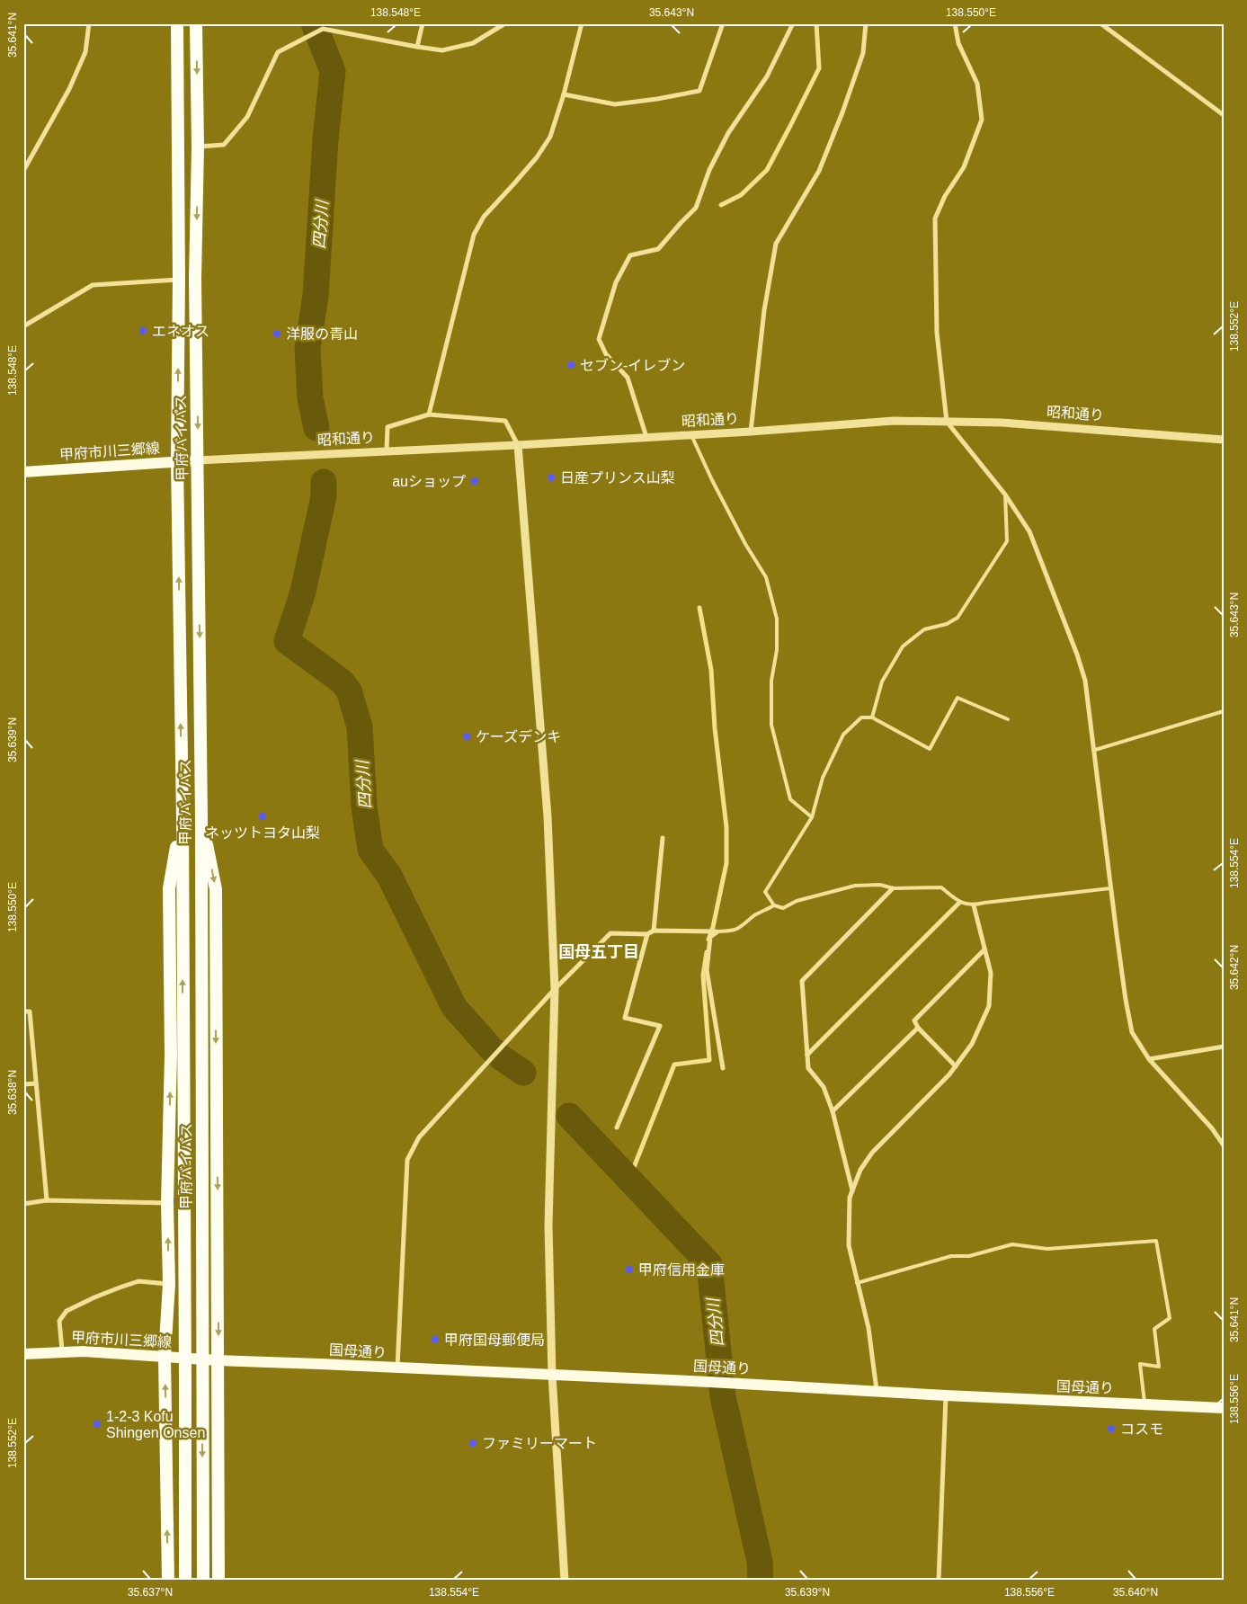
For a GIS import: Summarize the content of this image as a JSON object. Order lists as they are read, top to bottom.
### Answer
{
  "streets": {
    "highway": ["甲府バイパス"],
    "main road": ["甲府市川三郷線", "国母通り"],
    "street": ["昭和通り"]
  },
  "crossings": [
    ["昭和通り", "甲府バイパス"],
    ["昭和通り", "甲府市川三郷線"],
    ["甲府バイパス", "甲府市川三郷線"],
    ["甲府市川三郷線", "国母通り"]
  ],
  "districts": ["国母五丁目"],
  "water": ["四分川"],
  "places": [
    "エネオス",
    "洋服の青山",
    "セブン-イレブン",
    "日産プリンス山梨",
    "auショップ",
    "ケーズデンキ",
    "ネッツトヨタ山梨",
    "甲府信用金庫",
    "甲府国母郵便局",
    "1-2-3 Kofu Shingen Onsen",
    "コスモ",
    "ファミリーマート"
  ],
  "coordinates": [
    "138.548°E",
    "35.643°N",
    "138.550°E",
    "35.641°N",
    "138.552°E",
    "35.639°N",
    "138.554°E",
    "35.642°N",
    "35.638°N",
    "138.556°E",
    "35.637°N",
    "35.640°N"
  ]
}
